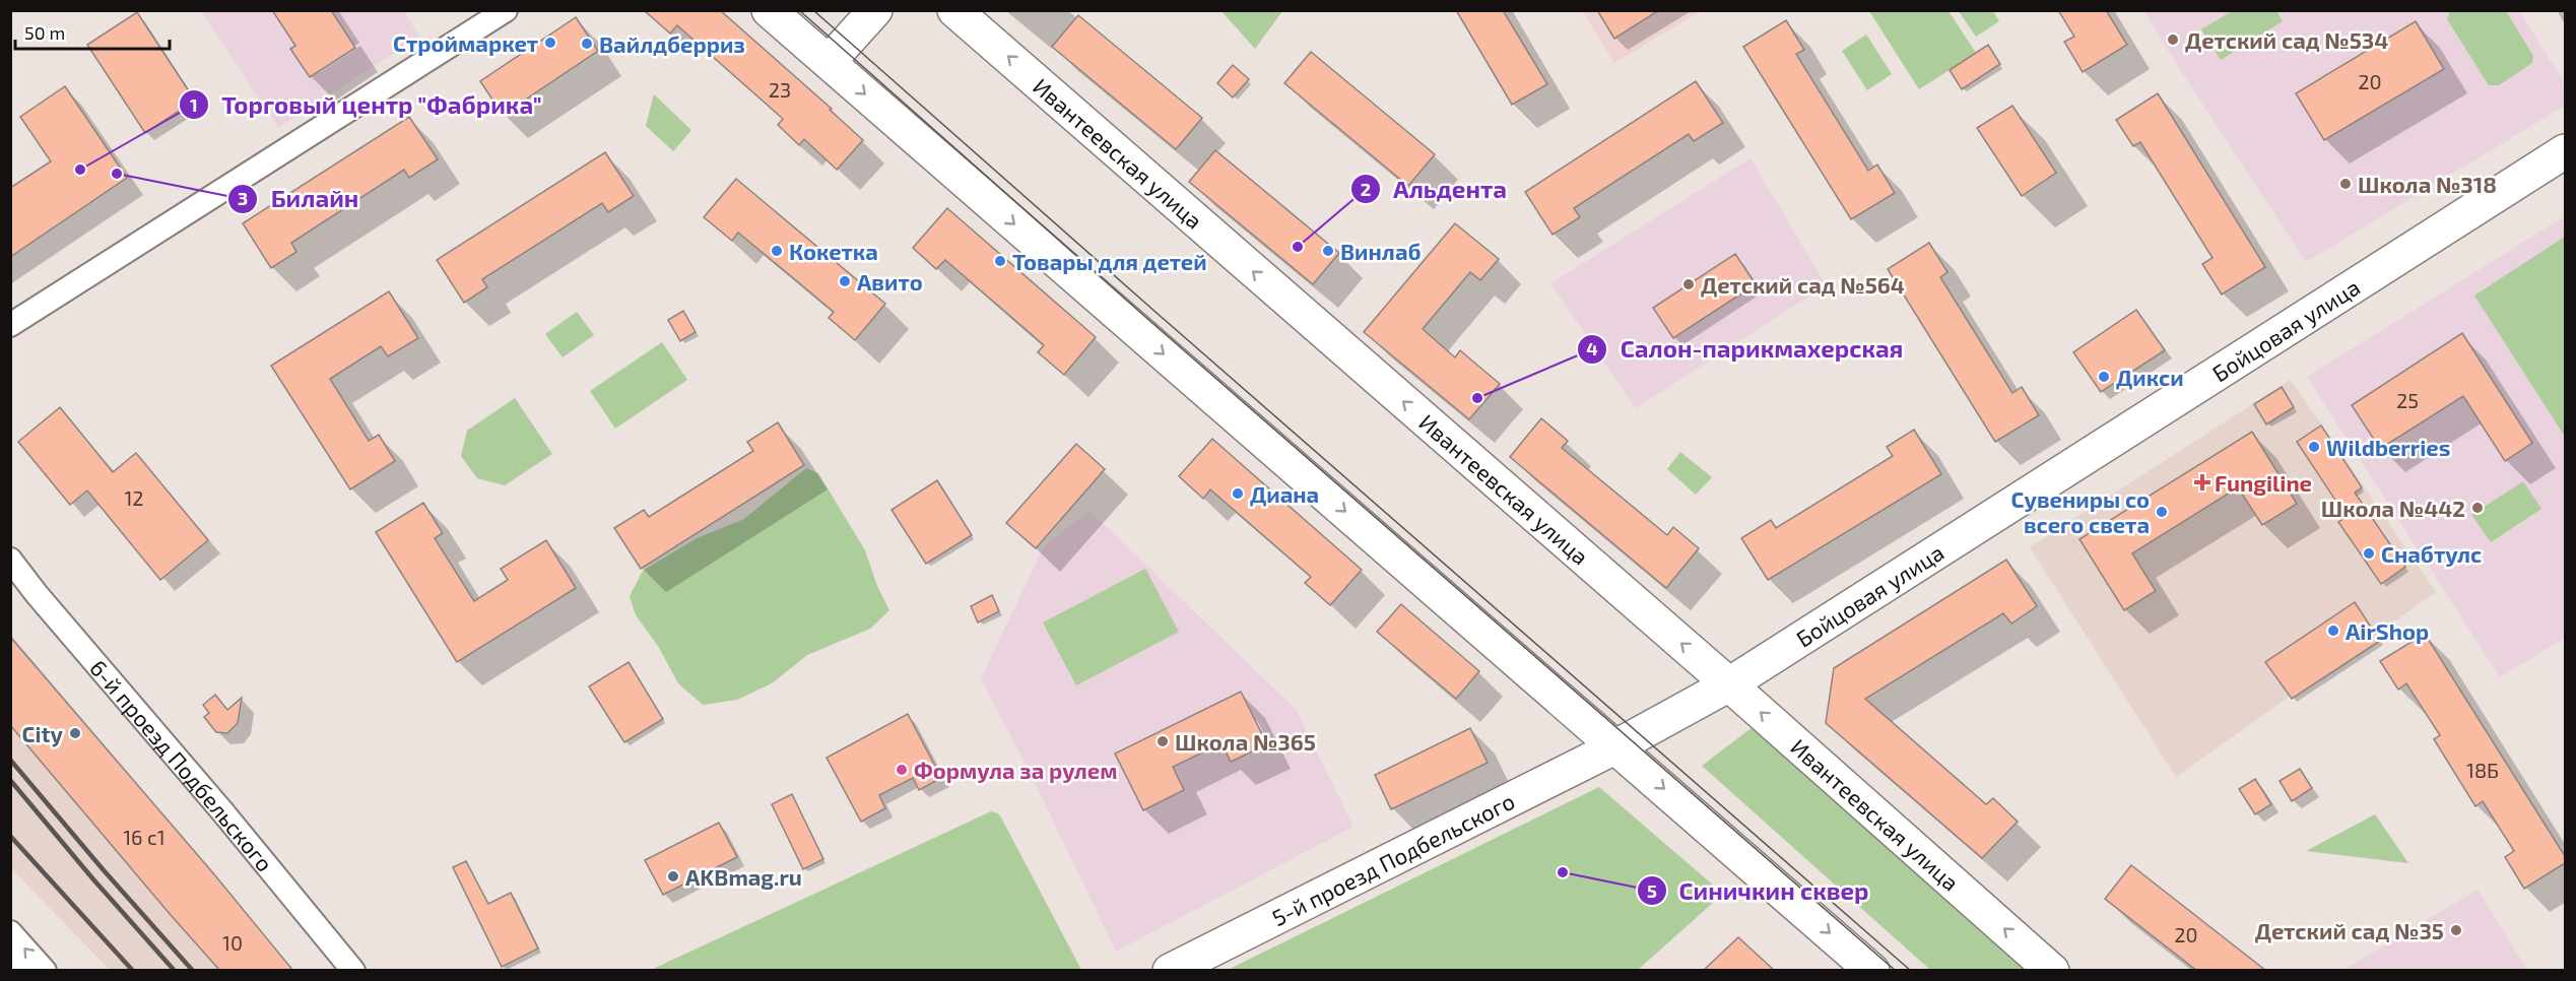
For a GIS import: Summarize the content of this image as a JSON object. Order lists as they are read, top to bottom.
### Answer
{
  "streets": {
    "street": [
      "Ивантеевская улица",
      "Бойцовая улица",
      "6-й проезд Подбельского",
      "5-й проезд Подбельского"
    ]
  },
  "crossings": [
    ["Ивантеевская улица", "Бойцовая улица"],
    ["Бойцовая улица", "5-й проезд Подбельского"]
  ],
  "places": {
    "other": [
      "Детский сад №534",
      "Строймаркет",
      "Вайлдберриз",
      "Торговый центр \"Фабрика\"",
      "Билайн",
      "Школа №318",
      "Альдента",
      "Кокетка",
      "Винлаб",
      "Товары для детей",
      "Авито",
      "Детский сад №564",
      "Дикси",
      "Салон-парикмахерская",
      "Wildberries",
      "Диана",
      "Школа №442",
      "Сувениры со всего света",
      "Снабтулс",
      "AirShop",
      "City",
      "Школа №365",
      "Формула за рулем",
      "Синичкин сквер",
      "AKBmag.ru",
      "Детский сад №35"
    ],
    "health": ["Fungiline"]
  },
  "house_numbers": [
    "20",
    "23",
    "25",
    "12",
    "18Б",
    "16 с1",
    "20",
    "10"
  ],
  "scale_bar": "50 m"
}
